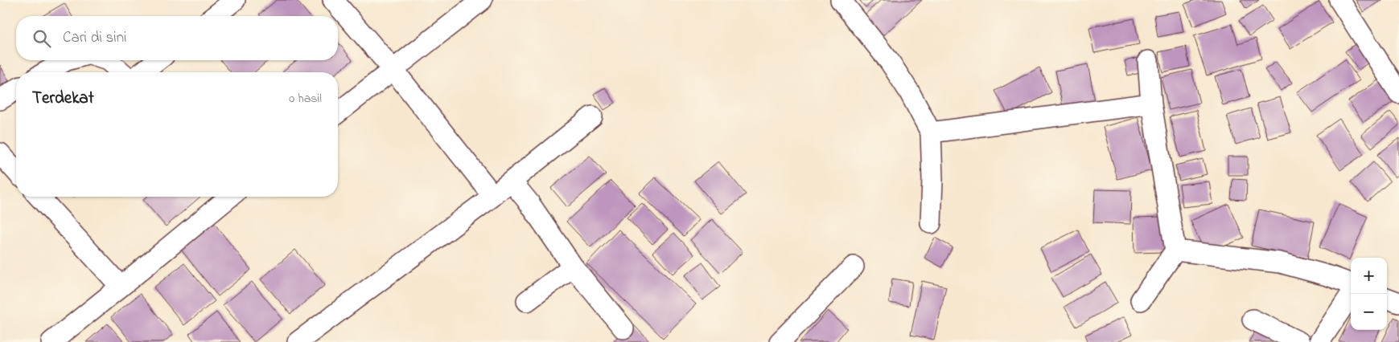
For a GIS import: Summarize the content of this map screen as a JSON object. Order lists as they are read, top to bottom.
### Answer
{
  "page": {
    "search": "Cari di sini",
    "heading": ["Terdekat", "0 hasil"],
    "map_buttons": ["+", "−"]
  }
}
